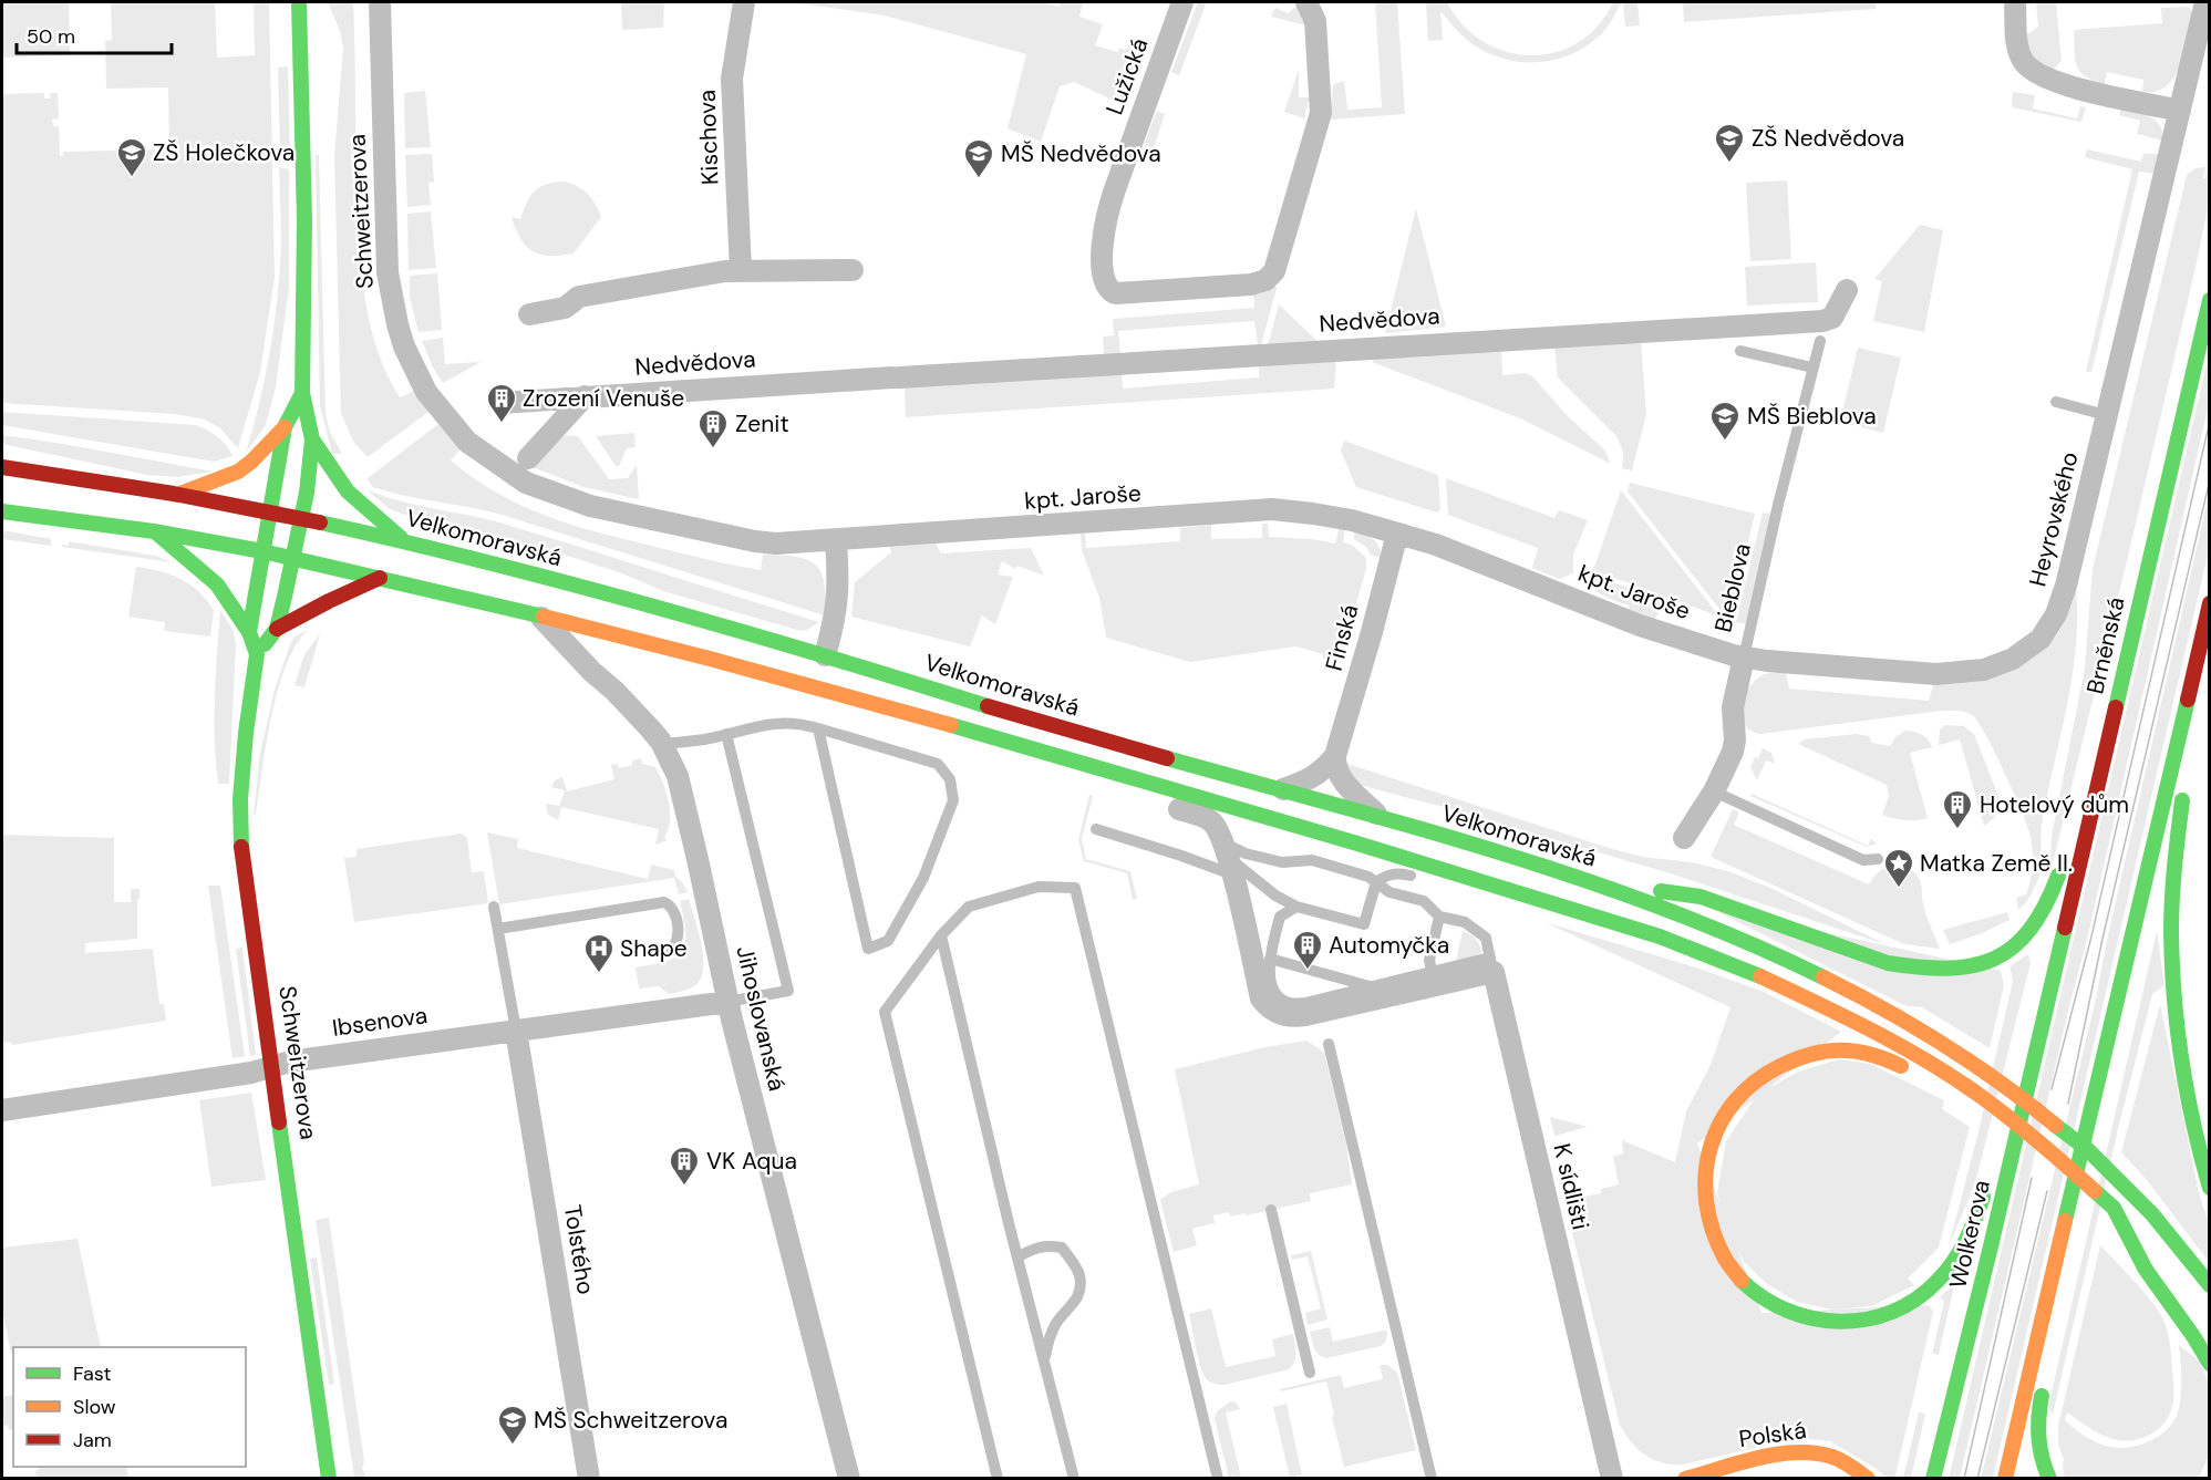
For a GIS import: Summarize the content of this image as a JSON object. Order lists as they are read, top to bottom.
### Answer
{
  "streets": {
    "main road": [
      "Schweitzerova",
      "Velkomoravská",
      "Brněnská",
      "Wolkerova",
      "Polská"
    ],
    "street": [
      "Lužická",
      "Kischova",
      "Nedvědova",
      "kpt. Jaroše",
      "Heyrovského",
      "Bieblova",
      "Finská",
      "Jihoslovanská",
      "Ibsenova",
      "K sídlišti",
      "Tolstého"
    ]
  },
  "crossings": [
    ["Schweitzerova", "kpt. Jaroše"],
    ["Schweitzerova", "Velkomoravská"],
    ["Schweitzerova", "Ibsenova"],
    ["kpt. Jaroše", "Heyrovského"],
    ["kpt. Jaroše", "Bieblova"],
    ["kpt. Jaroše", "Finská"],
    ["Heyrovského", "Bieblova"],
    ["Velkomoravská", "Finská"],
    ["Brněnská", "Wolkerova"],
    ["Jihoslovanská", "Ibsenova"],
    ["Ibsenova", "Tolstého"]
  ],
  "places": {
    "school or university": [
      "ZŠ Nedvědova",
      "ZŠ Holečkova",
      "MŠ Nedvědova",
      "MŠ Bieblova",
      "MŠ Schweitzerova"
    ],
    "building": [
      "Zrození Venuše",
      "Zenit",
      "Hotelový dům",
      "Automyčka",
      "VK Aqua"
    ],
    "place": ["Matka Země II."],
    "hospital": ["Shape"]
  },
  "legend": ["Fast", "Slow", "Jam"],
  "scale_bar": "50 m"
}
